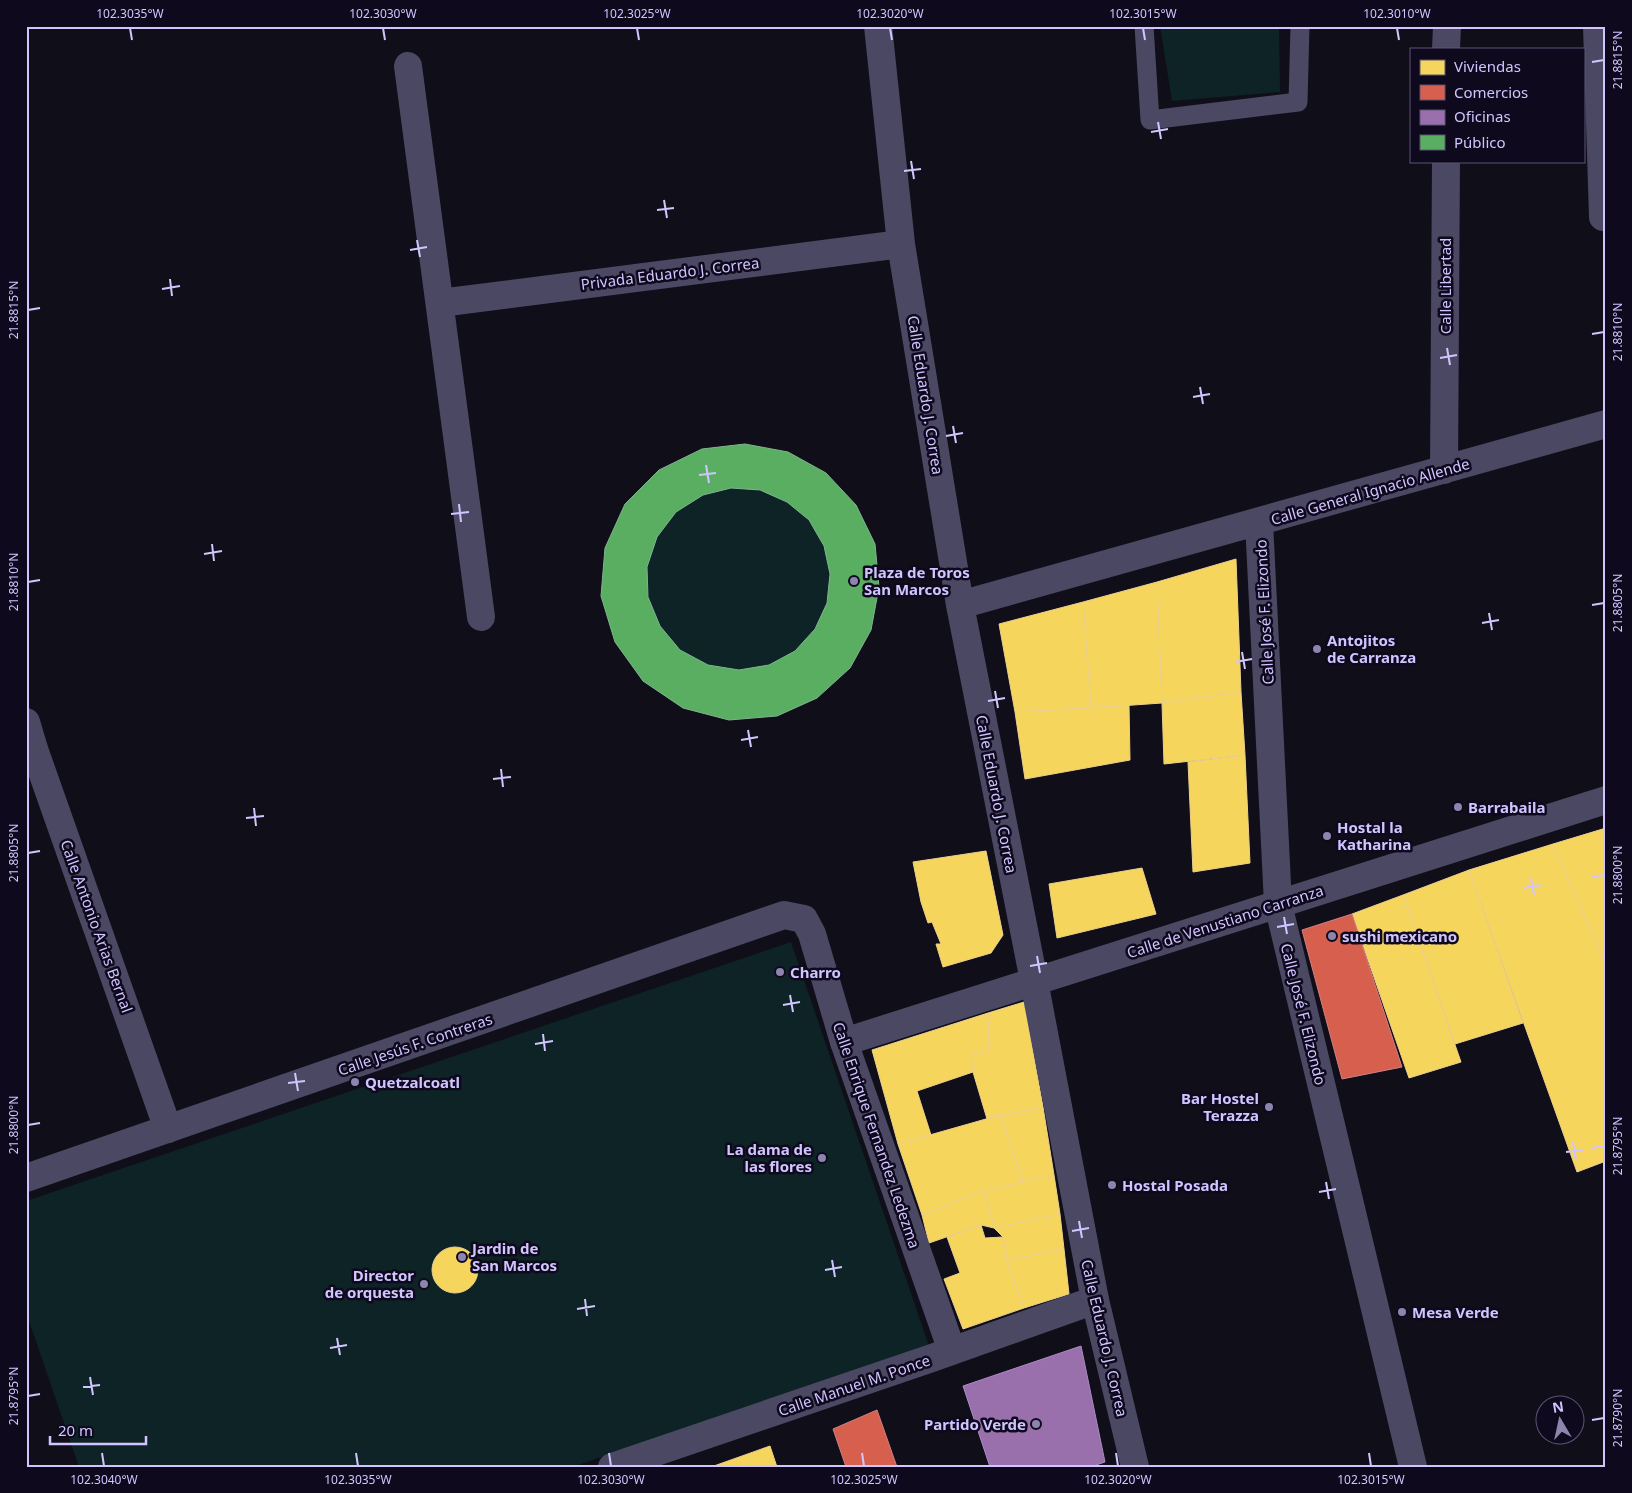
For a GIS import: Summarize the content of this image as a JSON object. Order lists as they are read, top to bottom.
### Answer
{
  "streets": {
    "street": [
      "Privada Eduardo J. Correa",
      "Calle Libertad",
      "Calle Eduardo J. Correa",
      "Calle General Ignacio Allende",
      "Calle José F. Elizondo",
      "Calle de Venustiano Carranza",
      "Calle Antonio Arias Bernal",
      "Calle Jesús F. Contreras",
      "Calle Enrique Fernandez Ledezma",
      "Calle Manuel M. Ponce"
    ]
  },
  "crossings": [
    ["Privada Eduardo J. Correa", "Calle Eduardo J. Correa"],
    ["Calle Libertad", "Calle General Ignacio Allende"],
    ["Calle Eduardo J. Correa", "Calle General Ignacio Allende"],
    ["Calle Eduardo J. Correa", "Calle de Venustiano Carranza"],
    ["Calle Eduardo J. Correa", "Calle Manuel M. Ponce"],
    ["Calle General Ignacio Allende", "Calle José F. Elizondo"],
    ["Calle José F. Elizondo", "Calle de Venustiano Carranza"],
    ["Calle de Venustiano Carranza", "Calle Enrique Fernandez Ledezma"],
    ["Calle Antonio Arias Bernal", "Calle Jesús F. Contreras"],
    ["Calle Jesús F. Contreras", "Calle Enrique Fernandez Ledezma"],
    ["Calle Enrique Fernandez Ledezma", "Calle Manuel M. Ponce"]
  ],
  "places": [
    "Plaza de Toros San Marcos",
    "Antojitos de Carranza",
    "Barrabaila",
    "Hostal la Katharina",
    "sushi mexicano",
    "Charro",
    "Quetzalcoatl",
    "Bar Hostel Terazza",
    "La dama de las flores",
    "Hostal Posada",
    "Jardin de San Marcos",
    "Director de orquesta",
    "Mesa Verde",
    "Partido Verde"
  ],
  "legend": [
    "Viviendas",
    "Comercios",
    "Oficinas",
    "Público"
  ],
  "scale_bar": "20 m",
  "north": "top",
  "coordinates": [
    "102.3035°W",
    "102.3030°W",
    "102.3025°W",
    "102.3020°W",
    "102.3015°W",
    "102.3010°W",
    "21.8815°N",
    "21.8810°N",
    "21.8805°N",
    "21.8800°N",
    "21.8795°N",
    "21.8790°N",
    "102.3040°W"
  ]
}
